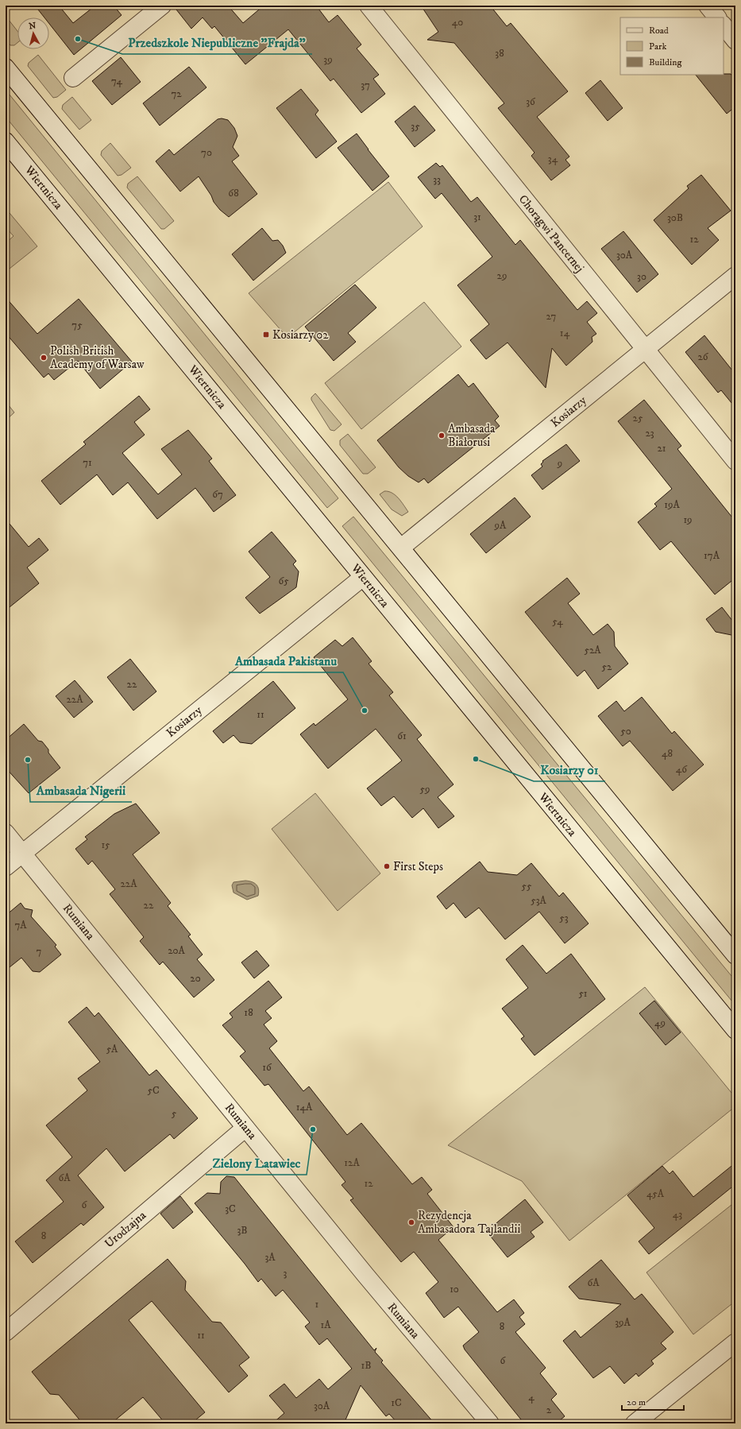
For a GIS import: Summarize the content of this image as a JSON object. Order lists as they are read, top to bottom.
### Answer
{
  "streets": {
    "street": [
      "Wiertnicza",
      "Chorągwi Pancernej",
      "Kosiarzy",
      "Rumiana",
      "Urodzajna"
    ]
  },
  "crossings": [
    ["Wiertnicza", "Kosiarzy"],
    ["Chorągwi Pancernej", "Kosiarzy"],
    ["Kosiarzy", "Rumiana"],
    ["Rumiana", "Urodzajna"]
  ],
  "places": {
    "other": [
      "Przedszkole Niepubliczne \"Frajda\"",
      "Polish British Academy of Warsaw",
      "Ambasada Białorusi",
      "Ambasada Pakistanu",
      "Kosiarzy 01",
      "Ambasada Nigerii",
      "First Steps",
      "Zielony Latawiec",
      "Rezydencja Ambasadora Tajlandii"
    ],
    "transit": ["Kosiarzy 02"]
  },
  "house_numbers": [
    "40",
    "38",
    "39",
    "74",
    "37",
    "72",
    "36",
    "35",
    "70",
    "34",
    "33",
    "68",
    "31",
    "30B",
    "12",
    "30A",
    "29",
    "30",
    "27",
    "75",
    "14",
    "26",
    "25",
    "23",
    "21",
    "71",
    "9",
    "67",
    "19A",
    "19",
    "9A",
    "17A",
    "65",
    "54",
    "52A",
    "52",
    "22",
    "22A",
    "11",
    "50",
    "61",
    "48",
    "46",
    "59",
    "15",
    "22A",
    "55",
    "53A",
    "22",
    "53",
    "7A",
    "20A",
    "7",
    "20",
    "51",
    "18",
    "49",
    "5A",
    "16",
    "5C",
    "14A",
    "5",
    "12A",
    "6A",
    "12",
    "45A",
    "6",
    "3C",
    "43",
    "3B",
    "8",
    "3A",
    "3",
    "6A",
    "10",
    "1",
    "39A",
    "1A",
    "8",
    "11",
    "6",
    "1B",
    "4",
    "1C",
    "30A",
    "2"
  ],
  "legend": ["Road", "Park", "Building"],
  "scale_bar": "20 m",
  "north": "top"
}
